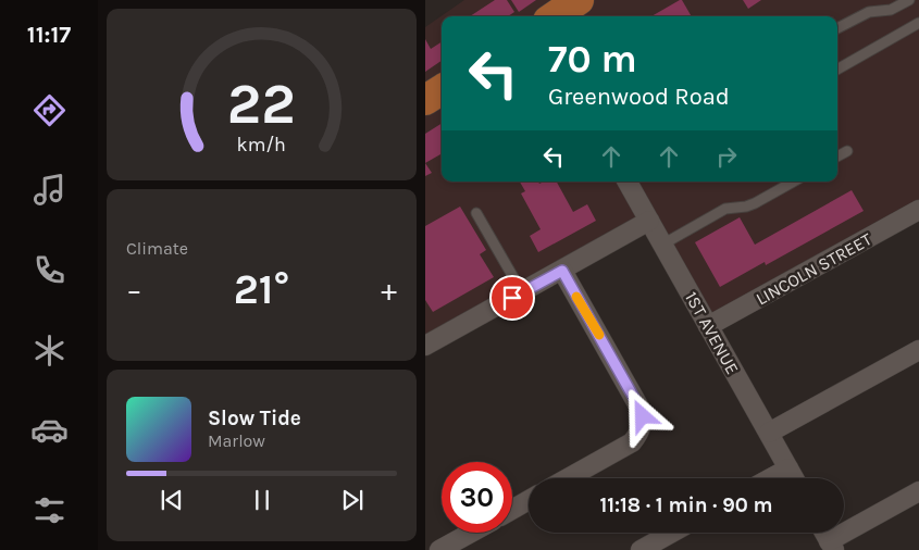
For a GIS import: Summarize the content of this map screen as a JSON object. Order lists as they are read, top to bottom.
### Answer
{
  "streets": {
    "street": ["LINCOLN STREET", "1ST AVENUE"]
  },
  "crossings": [
    ["LINCOLN STREET", "1ST AVENUE"]
  ],
  "page": {
    "tabs": "11:17",
    "turn": ["70 m", "Greenwood Road"],
    "tile": "Climate",
    "heat": ["−", "21°", "+"],
    "song": ["Slow Tide", "Marlow"],
    "limit": "30",
    "trip": "11:18 · 1 min · 90 m",
    "gauge": ["22", "km/h"]
  }
}
